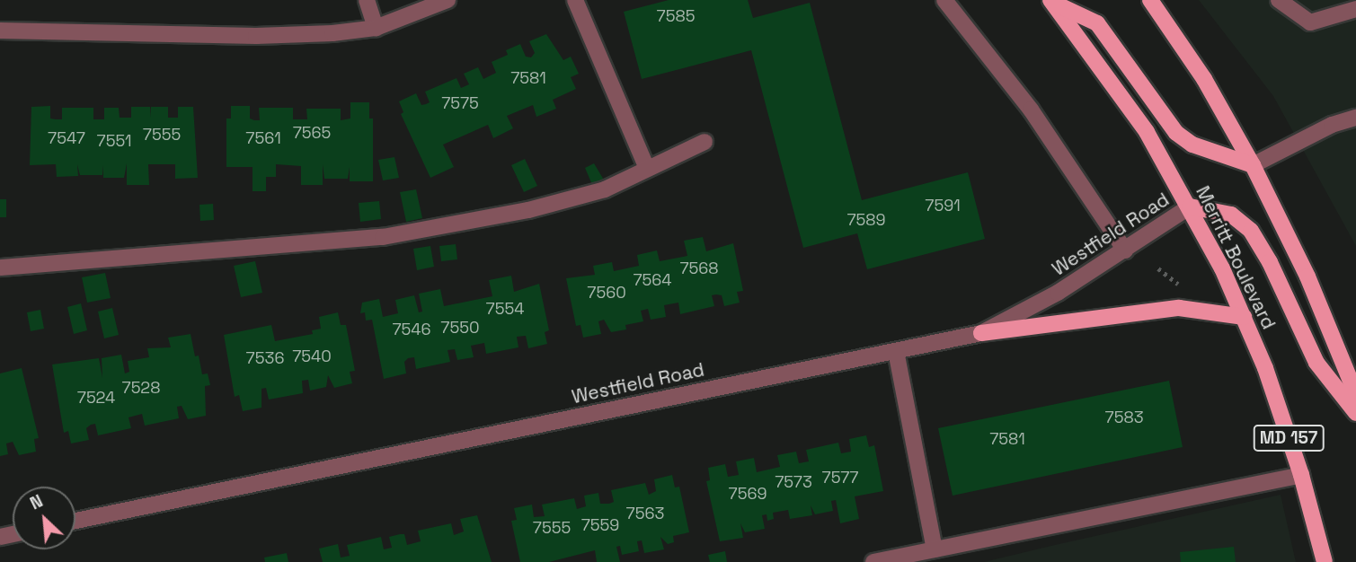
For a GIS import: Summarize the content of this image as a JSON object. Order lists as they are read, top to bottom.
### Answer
{
  "streets": {
    "main road": ["Merritt Boulevard", "MD 157"],
    "street": ["Westfield Road"]
  },
  "crossings": [
    ["Westfield Road", "Merritt Boulevard"]
  ],
  "house_numbers": [
    "7585",
    "7581",
    "7575",
    "7565",
    "7555",
    "7547",
    "7561",
    "7551",
    "7591",
    "7589",
    "7568",
    "7564",
    "7560",
    "7554",
    "7550",
    "7546",
    "7540",
    "7536",
    "7528",
    "7524",
    "7583",
    "7581",
    "7577",
    "7573",
    "7569",
    "7563",
    "7559",
    "7555"
  ],
  "north": "top left"
}
